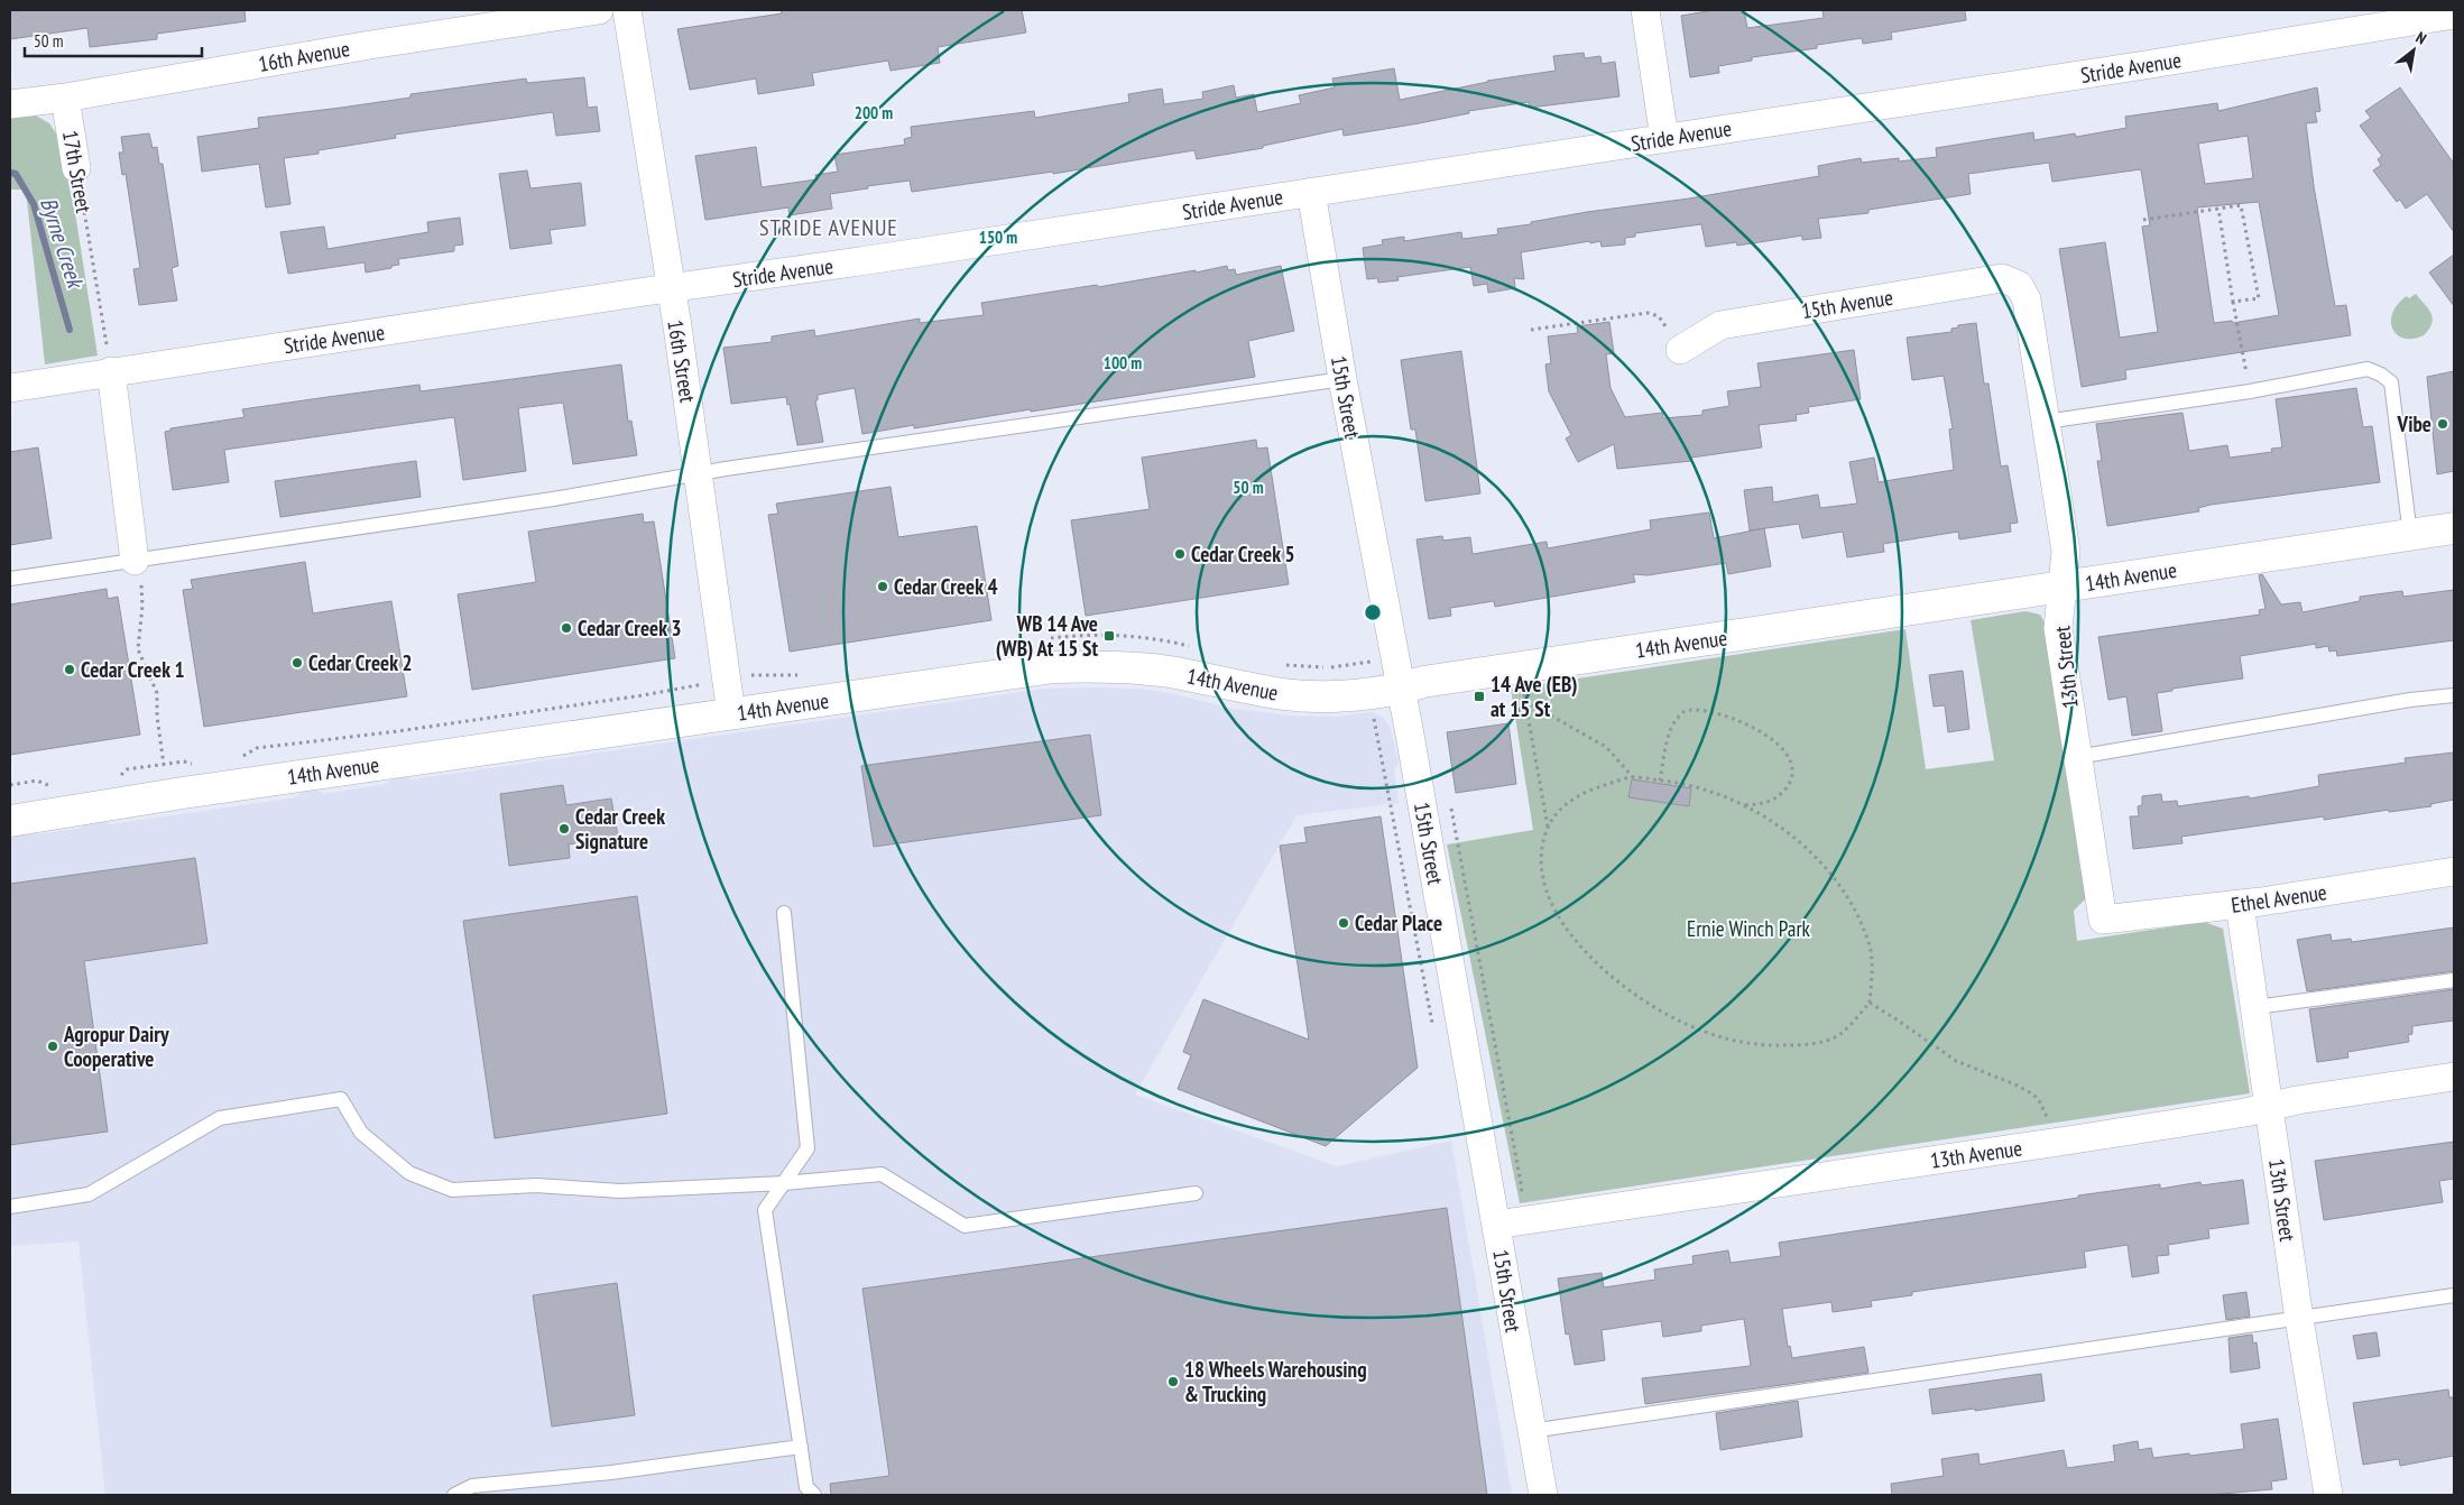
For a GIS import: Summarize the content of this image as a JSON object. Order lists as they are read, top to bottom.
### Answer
{
  "streets": {
    "street": [
      "16th Avenue",
      "Stride Avenue",
      "17th Street",
      "15th Avenue",
      "16th Street",
      "15th Street",
      "14th Avenue",
      "13th Street",
      "Ethel Avenue",
      "13th Avenue"
    ]
  },
  "crossings": [
    ["16th Avenue", "17th Street"],
    ["Stride Avenue", "17th Street"],
    ["Stride Avenue", "16th Street"],
    ["Stride Avenue", "15th Street"],
    ["15th Avenue", "13th Street"],
    ["16th Street", "14th Avenue"],
    ["15th Street", "14th Avenue"],
    ["15th Street", "13th Avenue"],
    ["14th Avenue", "13th Street"],
    ["13th Street", "Ethel Avenue"],
    ["13th Street", "13th Avenue"]
  ],
  "districts": ["STRIDE AVENUE"],
  "water": ["Byrne Creek"],
  "parks": ["Ernie Winch Park"],
  "places": {
    "other": [
      "Vibe",
      "Cedar Creek 5",
      "Cedar Creek 4",
      "Cedar Creek 3",
      "Cedar Creek 2",
      "Cedar Creek 1",
      "Cedar Creek Signature",
      "Cedar Place",
      "Agropur Dairy Cooperative",
      "18 Wheels Warehousing & Trucking"
    ],
    "transit": ["WB 14 Ave (WB) At 15 St", "14 Ave (EB) at 15 St"]
  },
  "scale_bar": "50 m",
  "north": "top right",
  "rings": [
    "200 m",
    "150 m",
    "100 m",
    "50 m"
  ]
}
